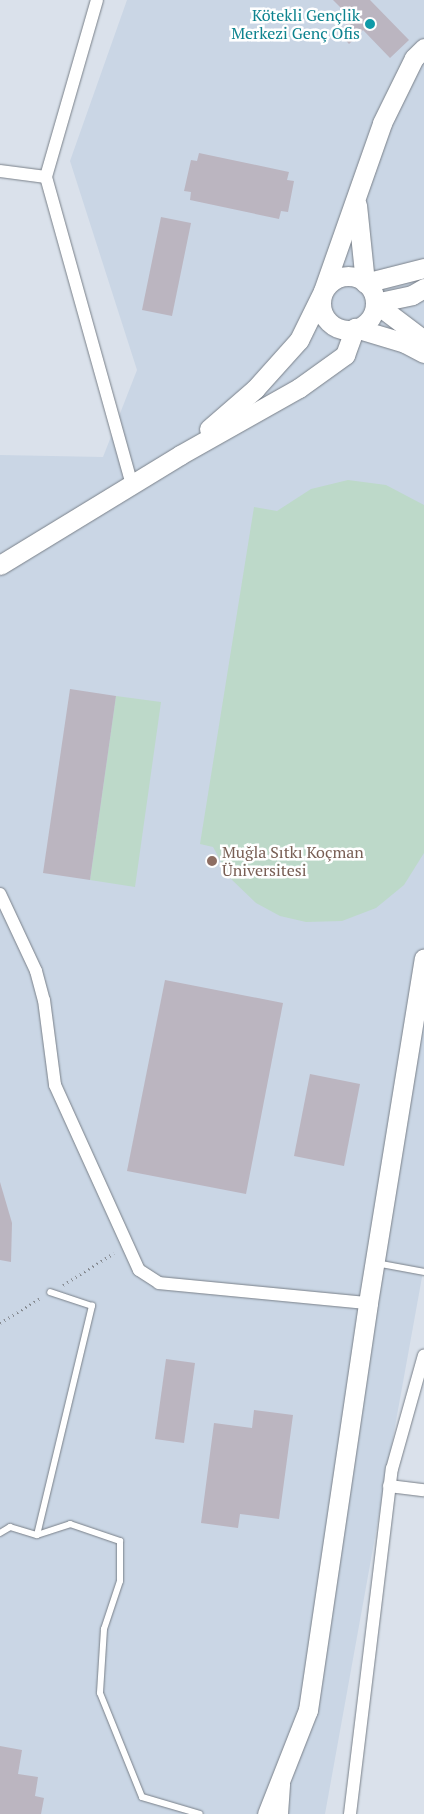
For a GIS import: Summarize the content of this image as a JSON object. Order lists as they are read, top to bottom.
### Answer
{
  "places": ["Kötekli Gençlik Merkezi Genç Ofis", "Muğla Sıtkı Koçman Üniversitesi"]
}
